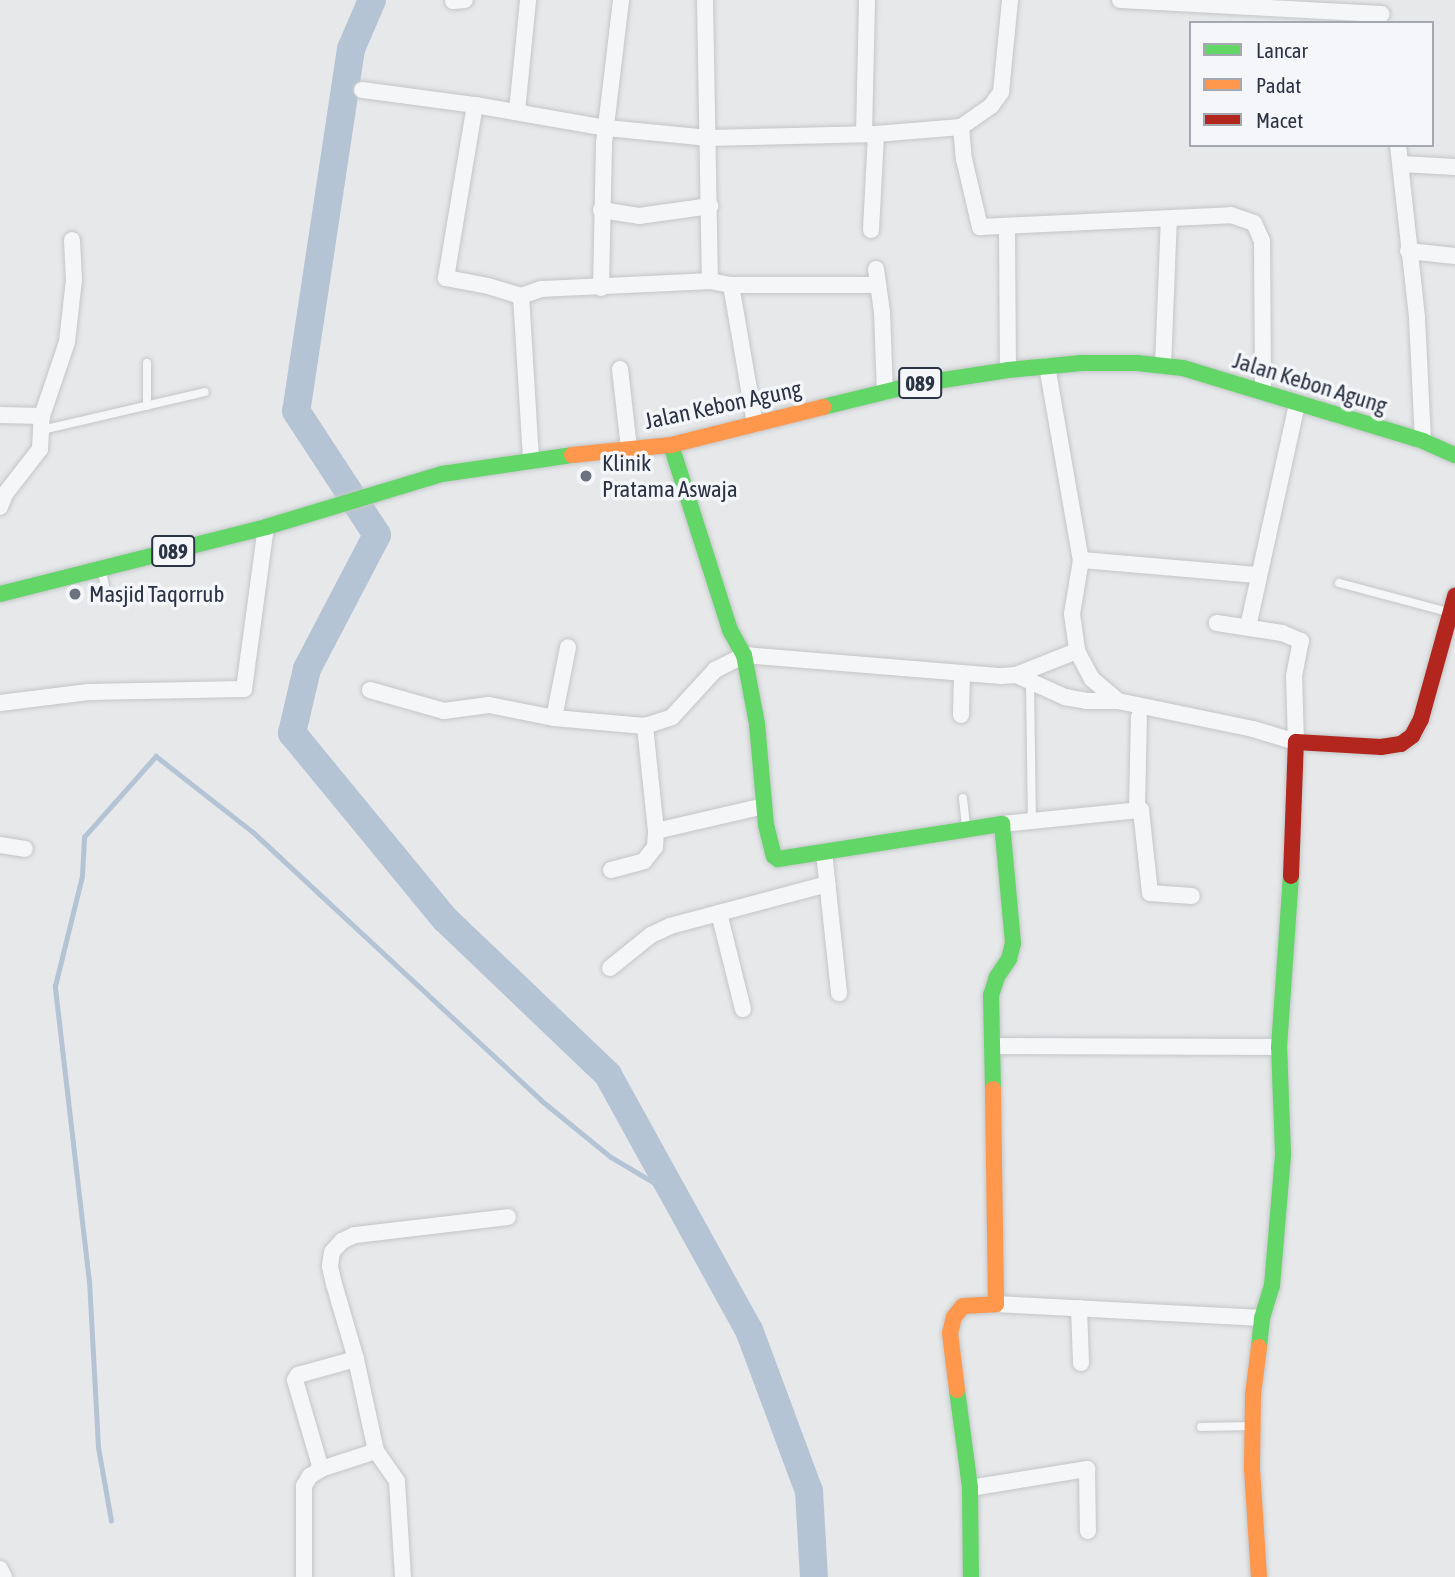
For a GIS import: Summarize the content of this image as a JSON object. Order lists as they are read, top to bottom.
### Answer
{
  "streets": {
    "street": ["089", "Jalan Kebon Agung"]
  },
  "places": ["Klinik Pratama Aswaja", "Masjid Taqorrub"],
  "legend": ["Lancar", "Padat", "Macet"]
}
